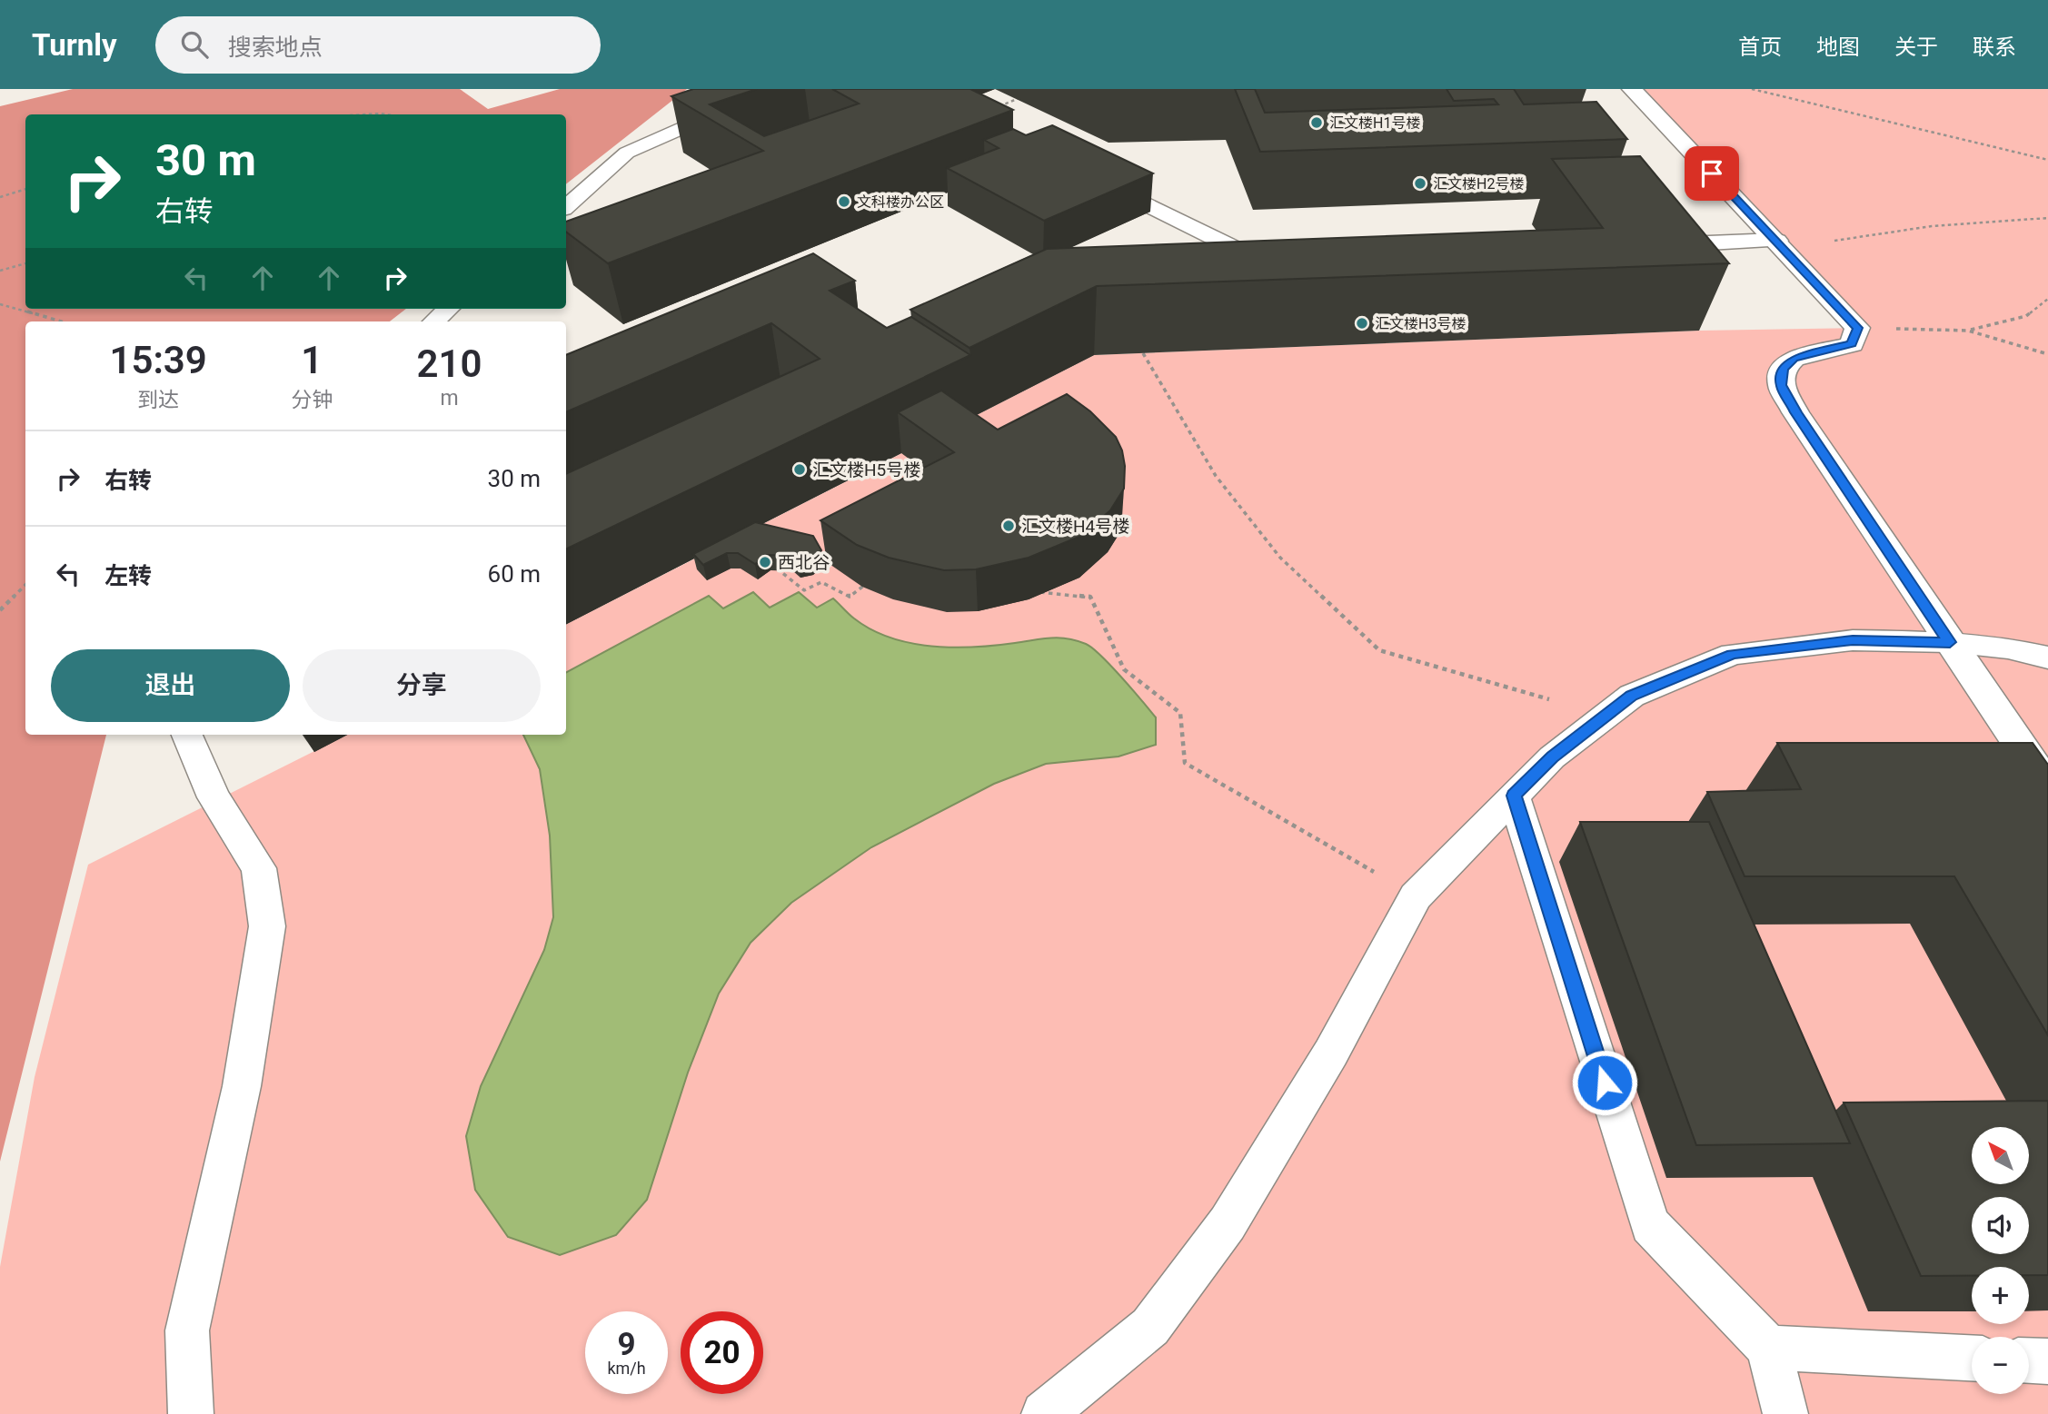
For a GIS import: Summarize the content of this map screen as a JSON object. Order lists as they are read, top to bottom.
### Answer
{
  "places": [
    "汇文楼H1号楼",
    "汇文楼H2号楼",
    "文科楼办公区",
    "汇文楼H3号楼",
    "汇文楼H5号楼",
    "汇文楼H4号楼",
    "西北谷"
  ],
  "north": "top left",
  "page": {
    "header": "Turnly",
    "search": "搜索地点",
    "nav": [
      "首页",
      "地图",
      "关于",
      "联系"
    ],
    "turn": ["30 m", "右转"],
    "eta": [
      "15:39",
      "到达",
      "1",
      "分钟",
      "210",
      "m"
    ],
    "list": [
      {
        "name": "右转",
        "value": "30 m"
      },
      {
        "name": "左转",
        "value": "60 m"
      }
    ],
    "buttons": ["退出", "分享"],
    "map_buttons": ["+", "−"],
    "speed": "9 km/h",
    "limit": "20"
  }
}
